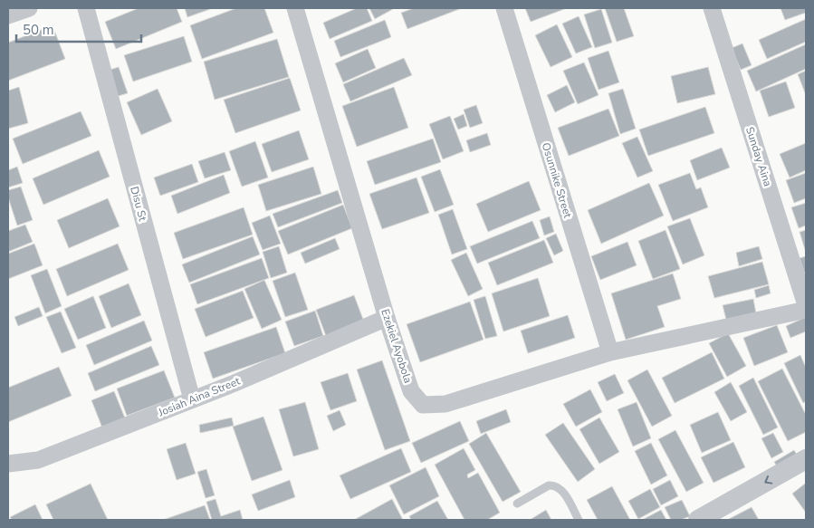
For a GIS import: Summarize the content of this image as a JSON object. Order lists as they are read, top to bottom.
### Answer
{
  "streets": {
    "street": [
      "Sunday Aina",
      "Osunnike Street",
      "Disu St",
      "Ezekiel Ayobola",
      "Josiah Aina Street"
    ]
  },
  "crossings": [
    ["Osunnike Street", "Ezekiel Ayobola"],
    ["Disu St", "Josiah Aina Street"],
    ["Ezekiel Ayobola", "Josiah Aina Street"]
  ],
  "scale_bar": "50 m"
}
